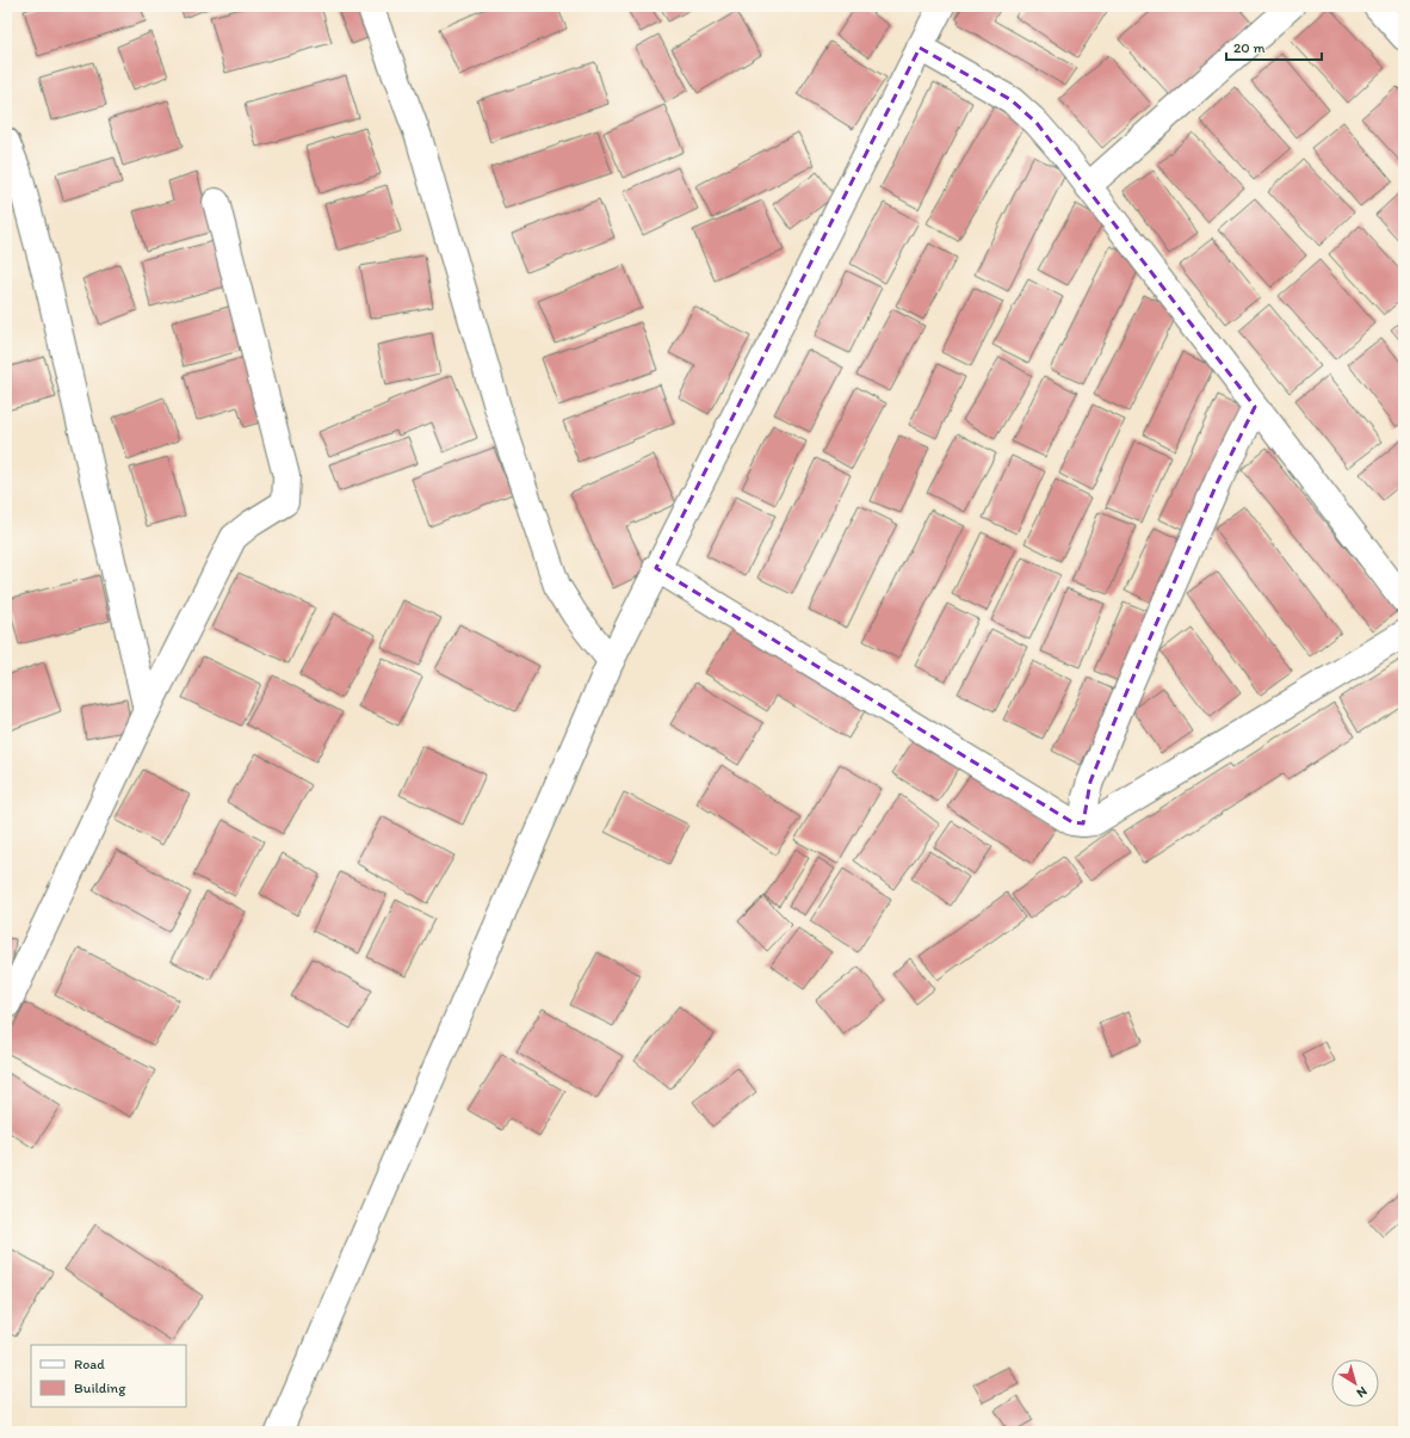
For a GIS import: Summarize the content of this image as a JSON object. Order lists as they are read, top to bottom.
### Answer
{
  "legend": ["Road", "Building"],
  "scale_bar": "20 m",
  "north": "bottom right"
}
